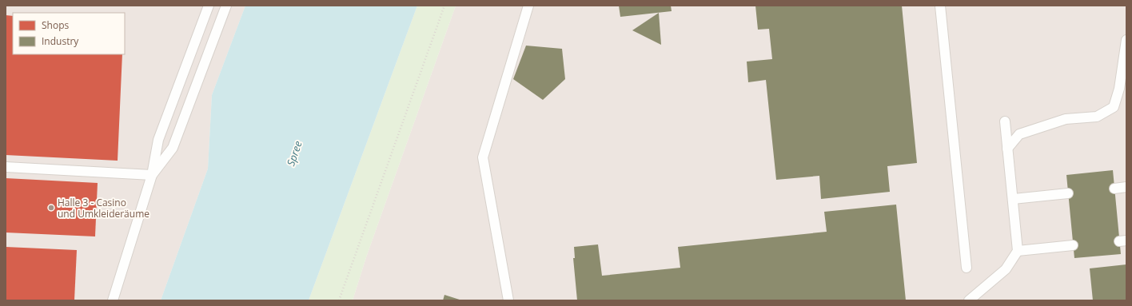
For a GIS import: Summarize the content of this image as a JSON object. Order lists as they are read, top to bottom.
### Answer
{
  "water": ["Spree"],
  "places": ["Halle 3 - Casino und Umkleideräume"],
  "legend": ["Shops", "Industry"]
}
